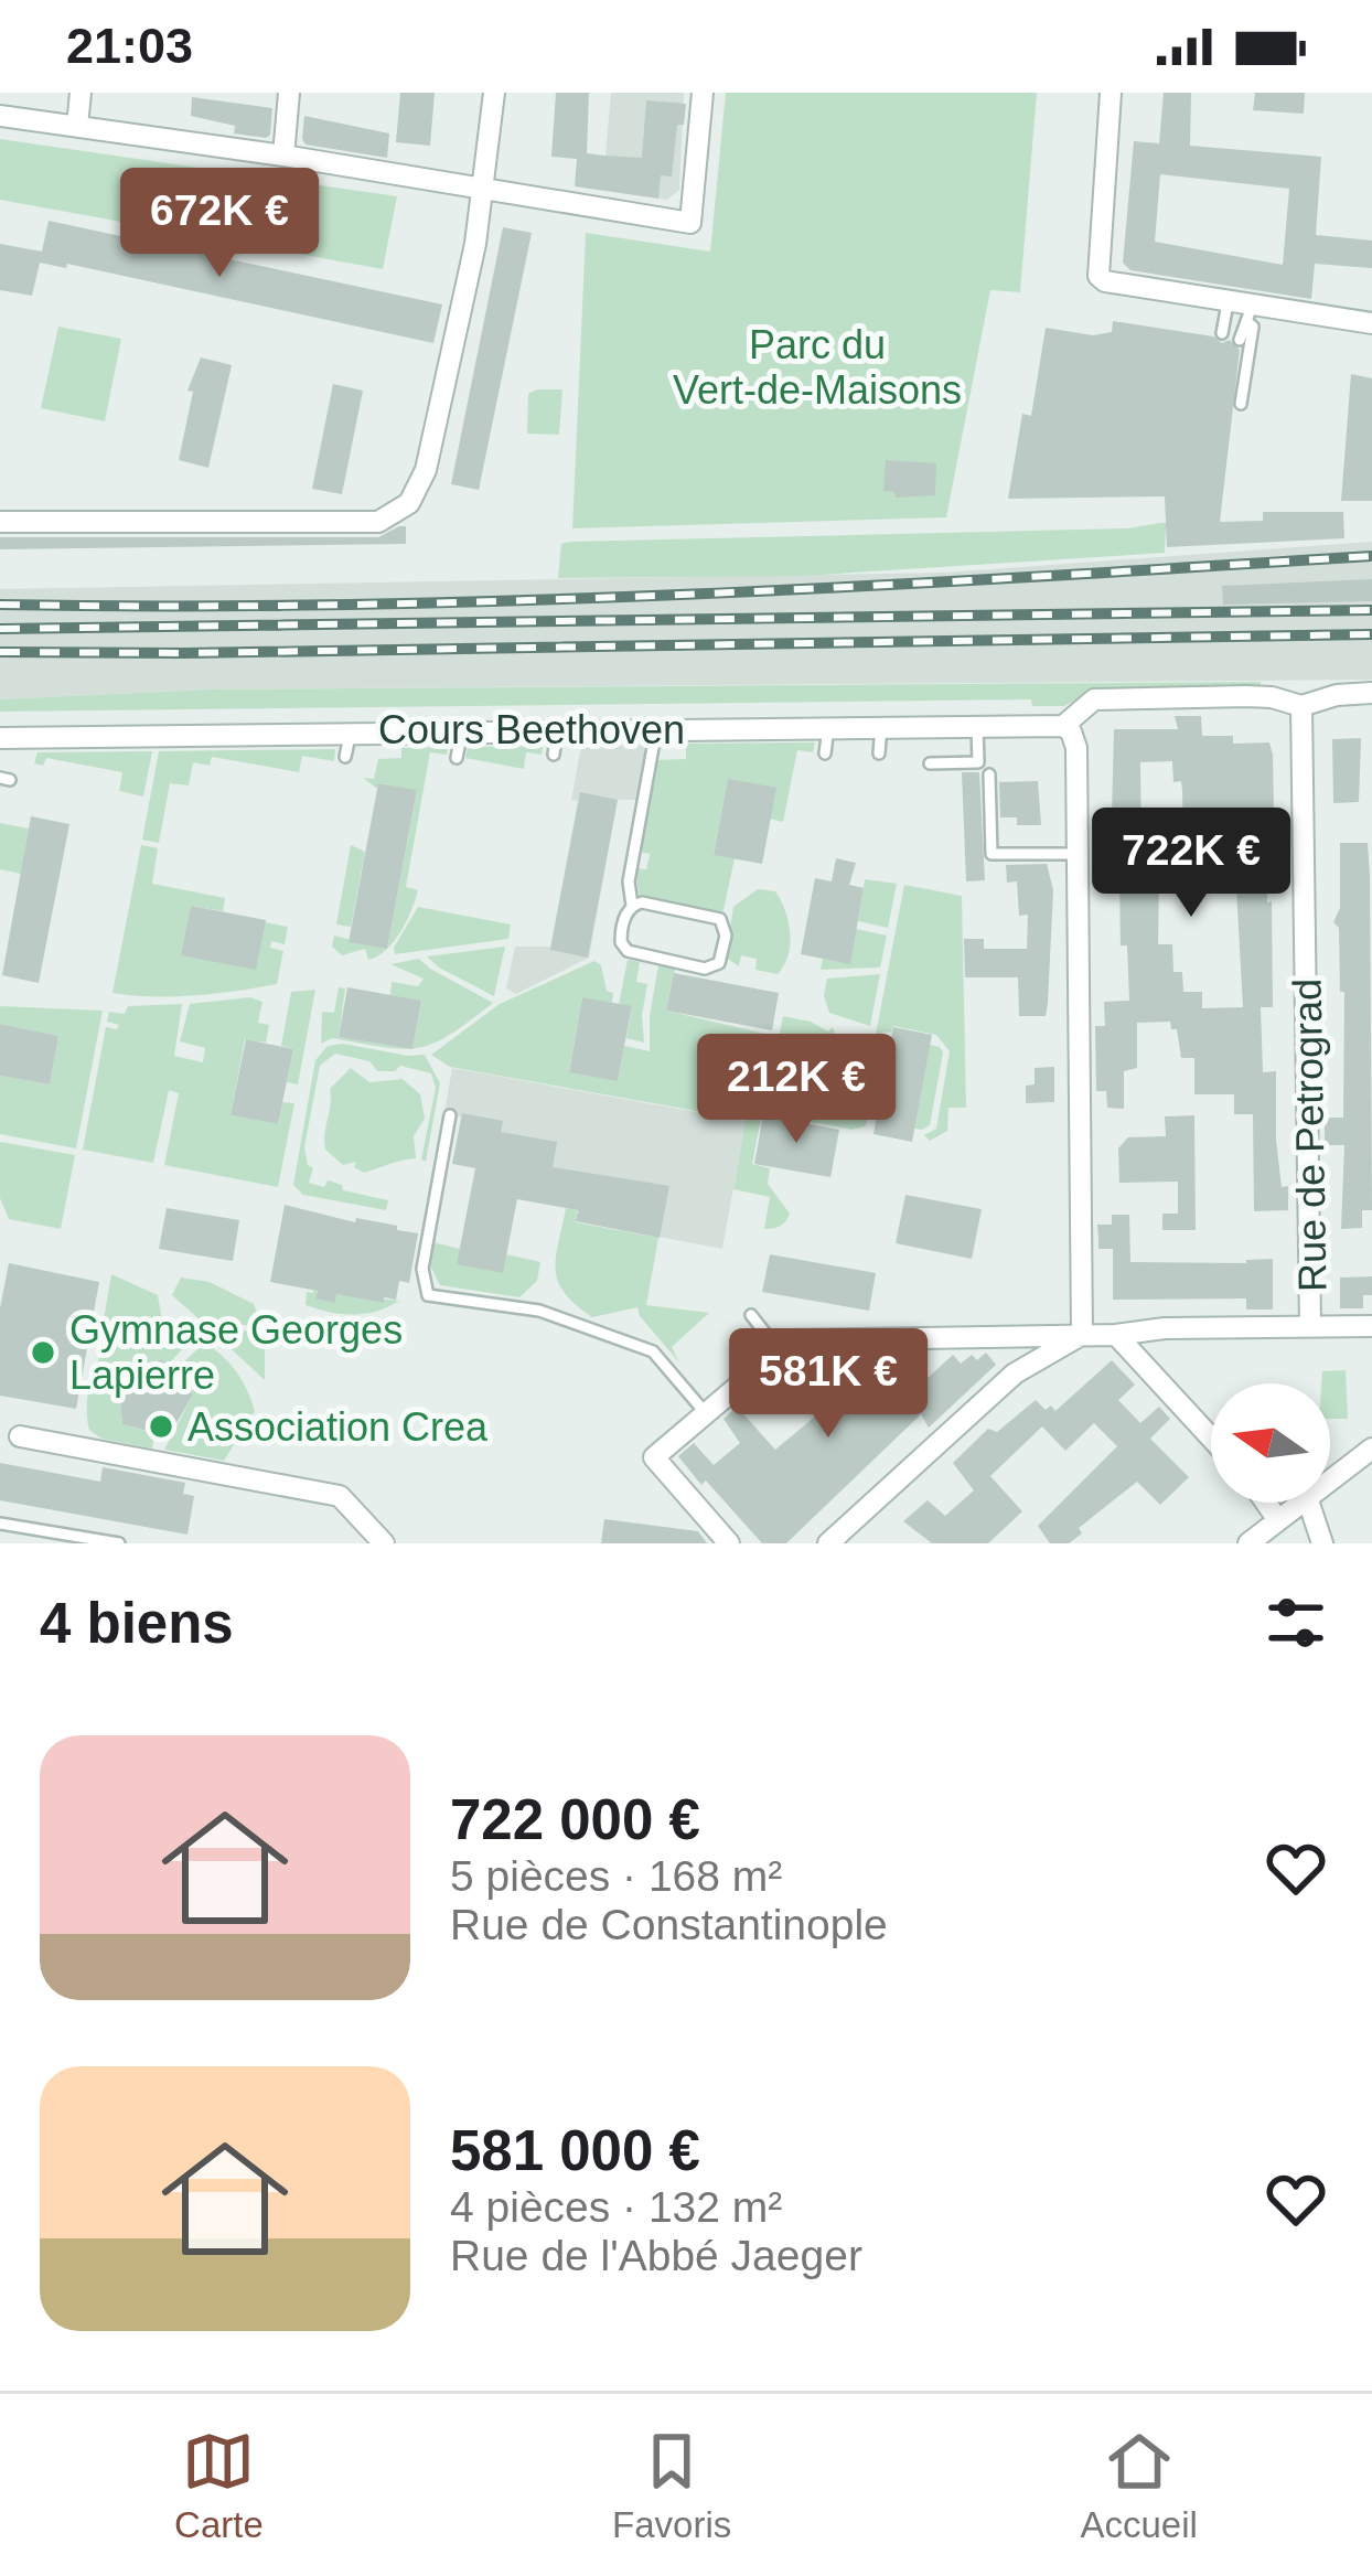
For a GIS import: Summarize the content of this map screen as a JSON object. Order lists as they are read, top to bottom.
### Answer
{
  "streets": {
    "street": ["Cours Beethoven", "Rue de Petrograd"]
  },
  "parks": ["Parc du Vert-de-Maisons"],
  "places": ["Gymnase Georges Lapierre", "Association Crea"],
  "north": "left",
  "page": {
    "status": "21:03",
    "price": [
      "672K €",
      "722K €",
      "212K €",
      "581K €"
    ],
    "heading": "4 biens",
    "list": [
      {
        "name": "722 000 €",
        "note": "5 pièces · 168 m² · Rue de Constantinople"
      },
      {
        "name": "581 000 €",
        "note": "4 pièces · 132 m² · Rue de l'Abbé Jaeger"
      }
    ],
    "tabs": ["Carte", "Favoris", "Accueil"]
  }
}
